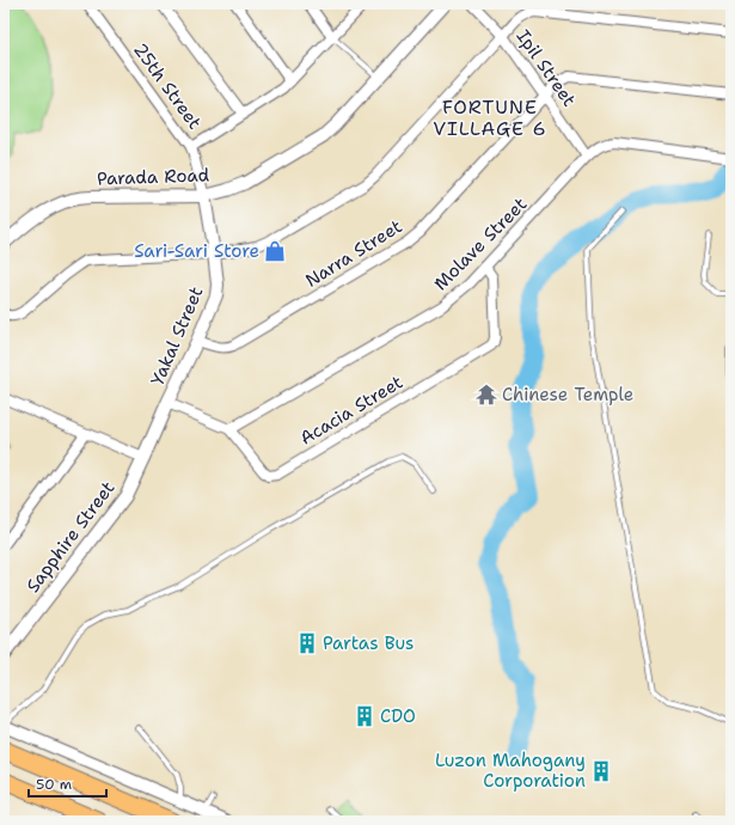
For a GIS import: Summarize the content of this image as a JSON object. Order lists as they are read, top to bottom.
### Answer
{
  "streets": {
    "street": [
      "Ipil Street",
      "25th Street",
      "Parada Road",
      "Molave Street",
      "Narra Street",
      "Yakal Street",
      "Acacia Street",
      "Sapphire Street"
    ]
  },
  "crossings": [
    ["Ipil Street", "Molave Street"],
    ["Ipil Street", "Narra Street"],
    ["25th Street", "Parada Road"],
    ["25th Street", "Yakal Street"],
    ["Parada Road", "Yakal Street"],
    ["Molave Street", "Acacia Street"],
    ["Narra Street", "Yakal Street"],
    ["Yakal Street", "Acacia Street"],
    ["Yakal Street", "Sapphire Street"]
  ],
  "districts": ["FORTUNE VILLAGE 6"],
  "places": {
    "shop": ["Sari-Sari Store"],
    "temple": ["Chinese Temple"],
    "building": ["Partas Bus", "CDO", "Luzon Mahogany Corporation"]
  },
  "scale_bar": "50 m"
}
